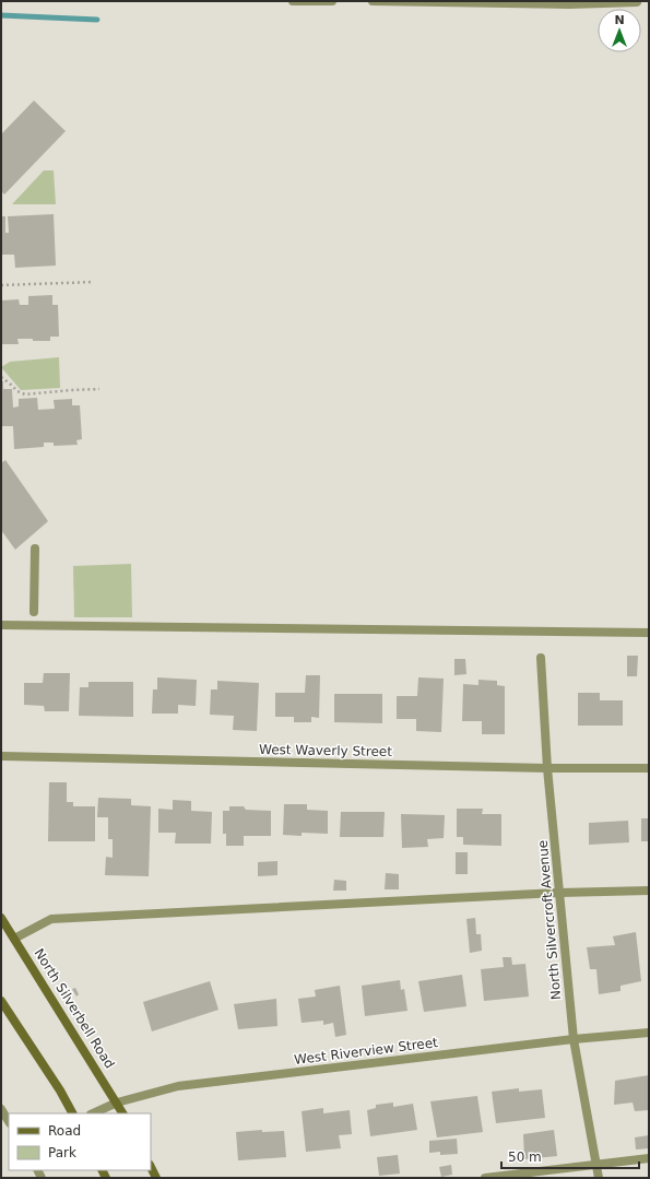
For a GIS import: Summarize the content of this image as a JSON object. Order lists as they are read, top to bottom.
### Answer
{
  "streets": {
    "main road": ["North Silverbell Road"],
    "street": ["West Waverly Street", "North Silvercroft Avenue", "West Riverview Street"]
  },
  "crossings": [
    ["West Waverly Street", "North Silvercroft Avenue"],
    ["North Silvercroft Avenue", "West Riverview Street"],
    ["North Silverbell Road", "West Riverview Street"]
  ],
  "legend": ["Road", "Park"],
  "scale_bar": "50 m",
  "north": "top"
}
